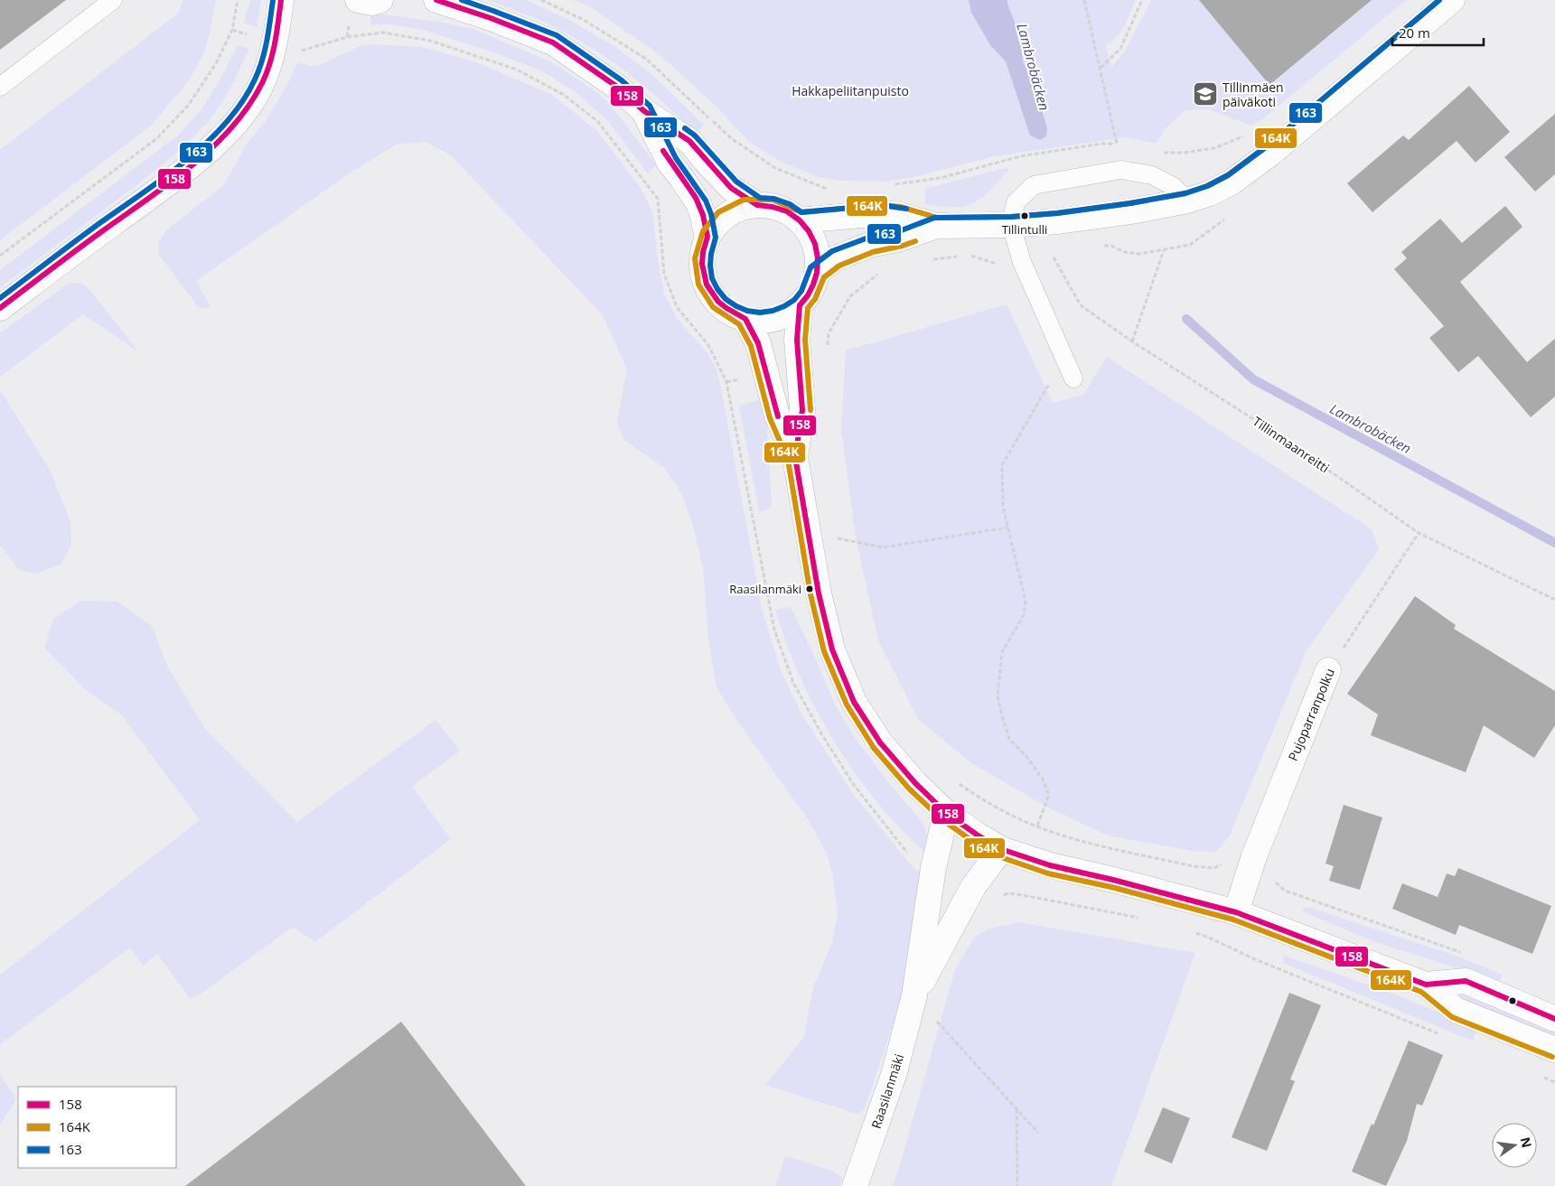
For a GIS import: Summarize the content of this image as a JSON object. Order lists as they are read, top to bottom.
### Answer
{
  "streets": {
    "street": ["Pujoparranpolku", "Raasilanmäki"],
    "path": ["Tillinmaanreitti"]
  },
  "crossings": [
    ["Tillinmaanreitti", "Pujoparranpolku"]
  ],
  "water": ["Lambrobäcken"],
  "parks": ["Hakkapeliitanpuisto"],
  "places": {
    "school or university": ["Tillinmäen päiväkoti"],
    "other": ["Tillintulli", "Raasilanmäki"]
  },
  "lines": ["transit line 158", "transit line 164K", "transit line 163"],
  "legend": ["158", "164K", "163"],
  "scale_bar": "20 m",
  "north": "right"
}
